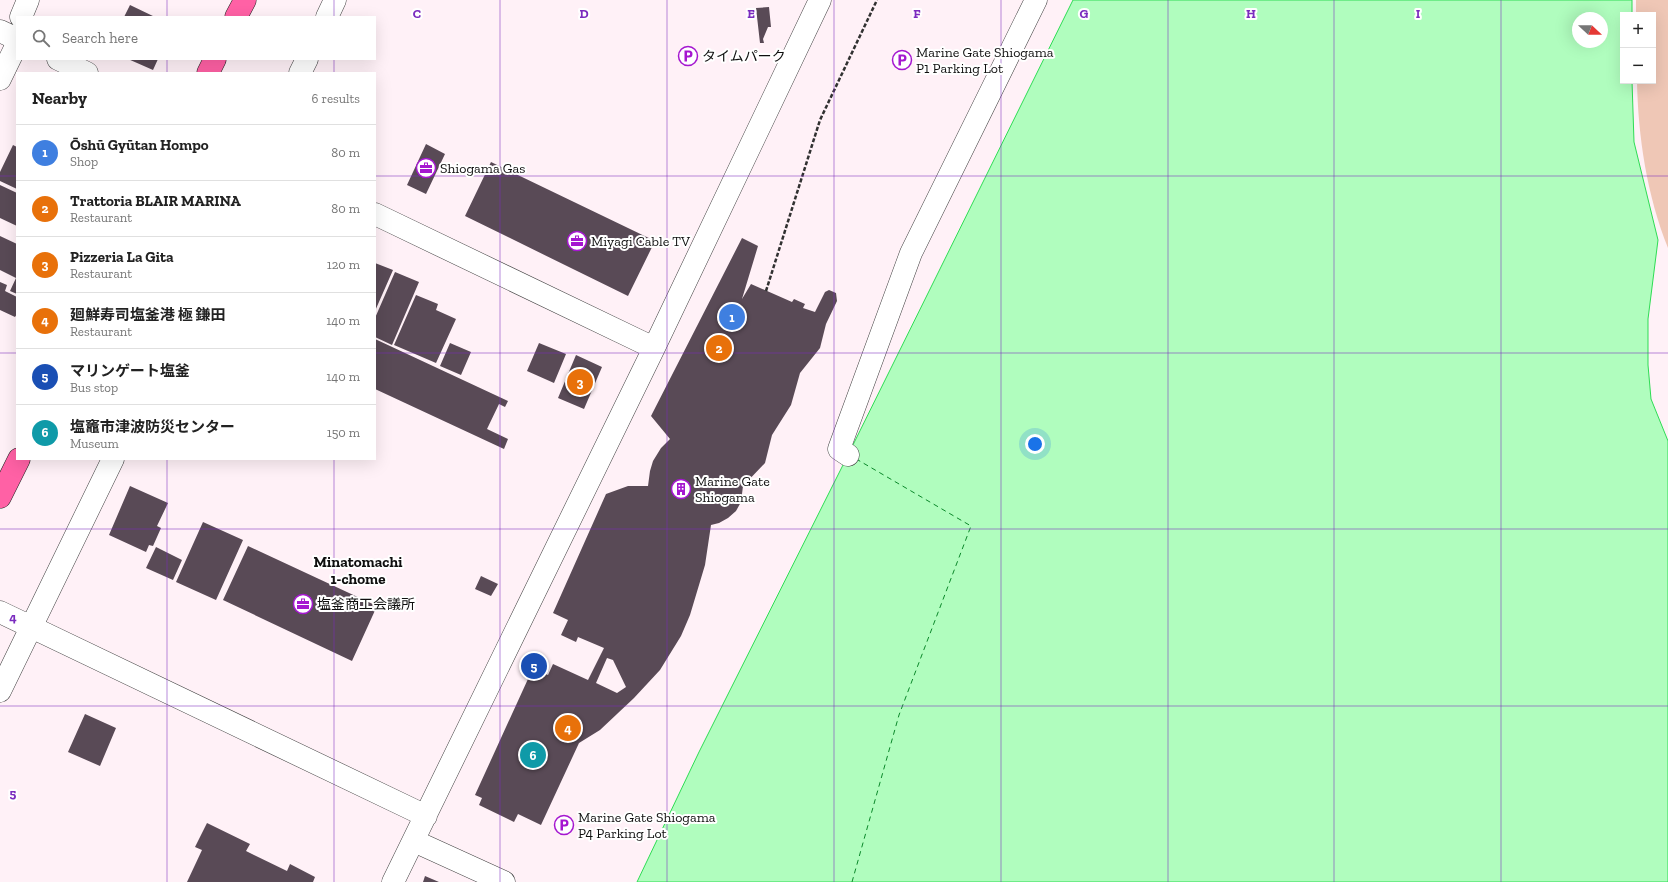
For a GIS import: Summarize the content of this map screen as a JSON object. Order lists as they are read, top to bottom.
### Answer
{
  "districts": ["Minatomachi 1-chome"],
  "places": {
    "parking": ["タイムパーク", "Marine Gate Shiogama P1 Parking Lot", "Marine Gate Shiogama P4 Parking Lot"],
    "office": ["Shiogama Gas", "Miyagi Cable TV", "塩釜商工会議所"],
    "building": ["Marine Gate Shiogama"]
  },
  "north": "right",
  "page": {
    "map_buttons": ["+", "−"],
    "search": "Search here",
    "heading": ["Nearby", "6 results"],
    "list": [
      {
        "mark": "1",
        "name": "Ōshū Gyūtan Hompo",
        "note": "Shop",
        "value": "80 m"
      },
      {
        "mark": "2",
        "name": "Trattoria BLAIR MARINA",
        "note": "Restaurant",
        "value": "80 m"
      },
      {
        "mark": "3",
        "name": "Pizzeria La Gita",
        "note": "Restaurant",
        "value": "120 m"
      },
      {
        "mark": "4",
        "name": "廻鮮寿司塩釜港 極 鎌田",
        "note": "Restaurant",
        "value": "140 m"
      },
      {
        "mark": "5",
        "name": "マリンゲート塩釜",
        "note": "Bus stop",
        "value": "140 m"
      },
      {
        "mark": "6",
        "name": "塩竈市津波防災センター",
        "note": "Museum",
        "value": "150 m"
      }
    ],
    "pins": [
      "1",
      "2",
      "3",
      "5",
      "4",
      "6"
    ]
  },
  "grid": {
    "columns": [
      "C",
      "D",
      "E",
      "F",
      "G",
      "H",
      "I"
    ],
    "rows": ["4", "5"]
  }
}
